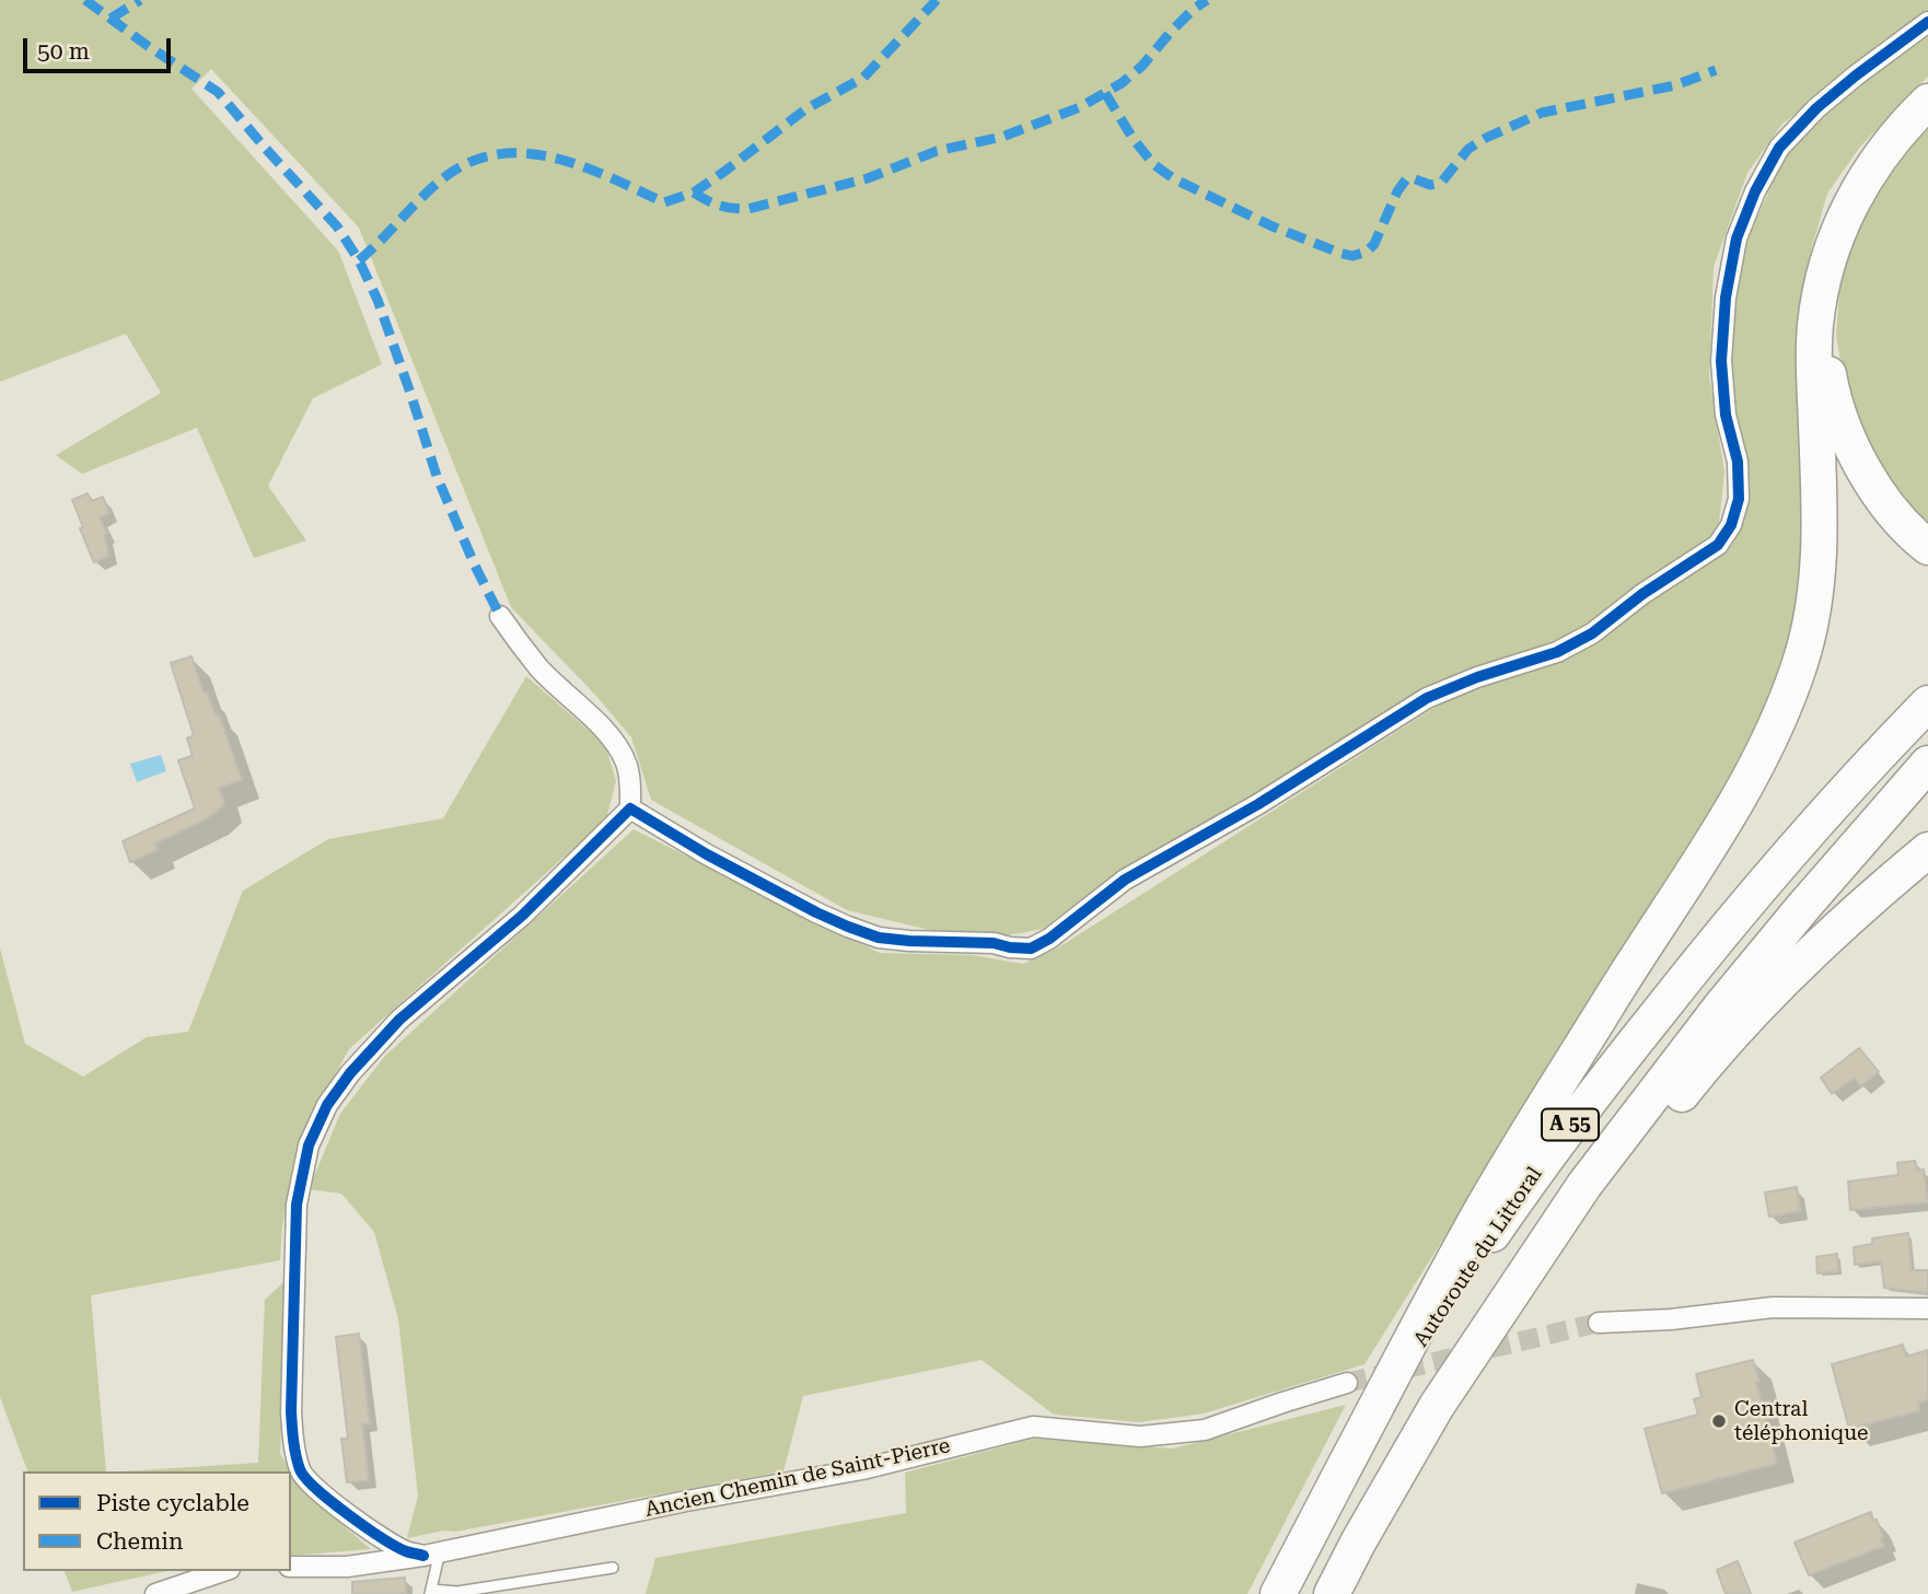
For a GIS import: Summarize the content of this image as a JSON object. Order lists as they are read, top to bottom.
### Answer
{
  "streets": {
    "highway": ["A 55", "Autoroute du Littoral"],
    "street": ["Ancien Chemin de Saint-Pierre"]
  },
  "places": ["Central téléphonique"],
  "legend": ["Piste cyclable", "Chemin"],
  "scale_bar": "50 m"
}
